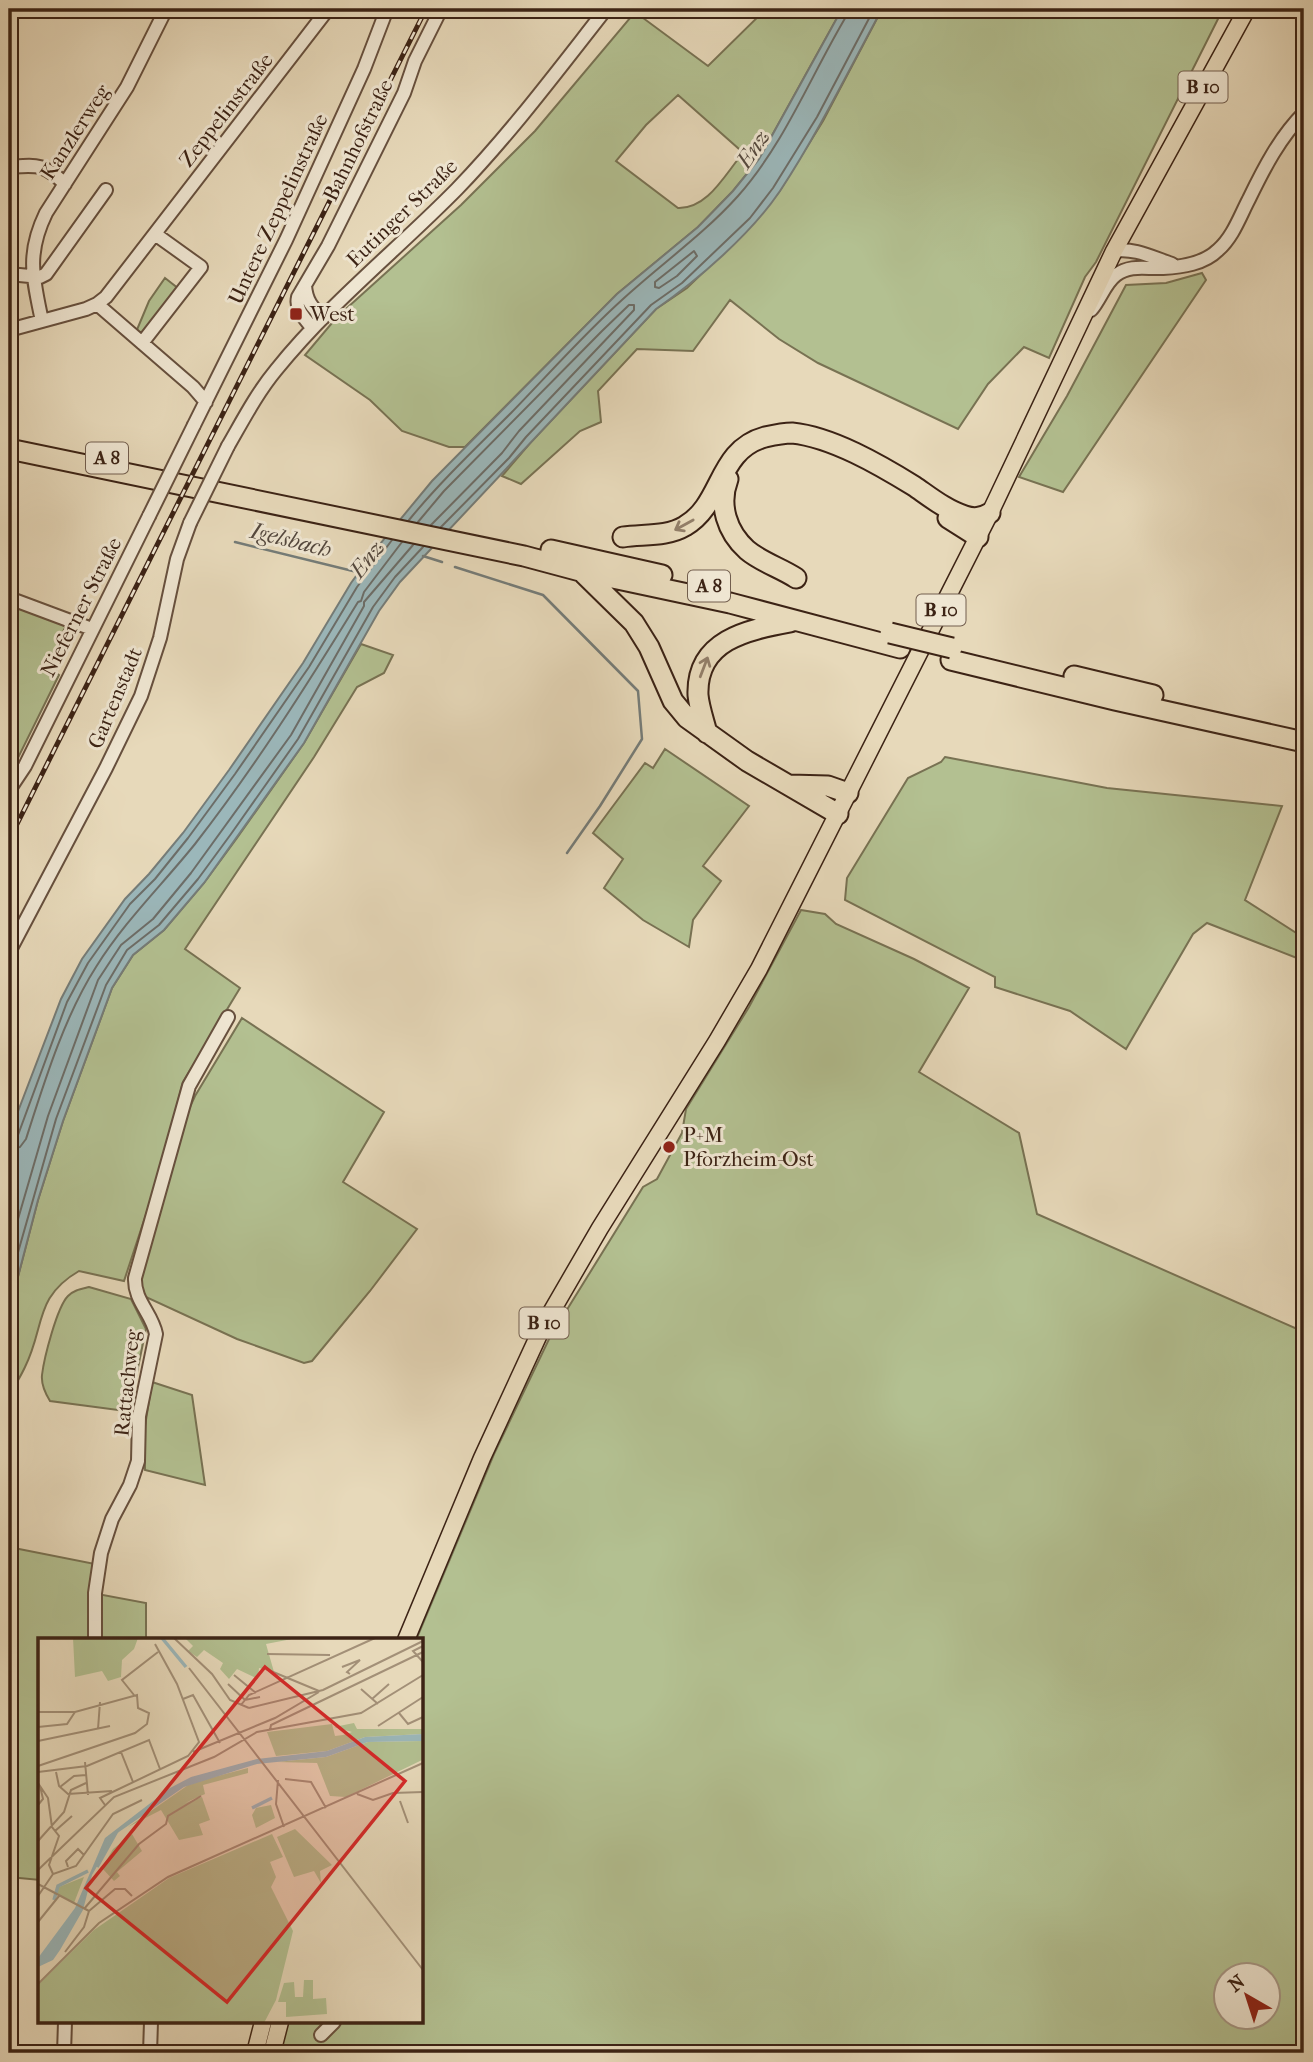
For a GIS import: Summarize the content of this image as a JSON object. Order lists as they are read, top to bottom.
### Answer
{
  "streets": {
    "highway": ["A 8"],
    "main road": ["B 10"],
    "street": [
      "Zeppelinstraße",
      "Kanzlerweg",
      "Bahnhofstraße",
      "Untere Zeppelinstraße",
      "Eutinger Straße",
      "Nieferner Straße",
      "Gartenstadt",
      "Rattachweg"
    ]
  },
  "crossings": [
    ["Bahnhofstraße", "Eutinger Straße"],
    ["Untere Zeppelinstraße", "Nieferner Straße"],
    ["Eutinger Straße", "Gartenstadt"]
  ],
  "water": ["Enz", "Igelsbach"],
  "places": {
    "transit": ["West"],
    "other": ["P+M Pforzheim-Ost"]
  },
  "north": "top left"
}
